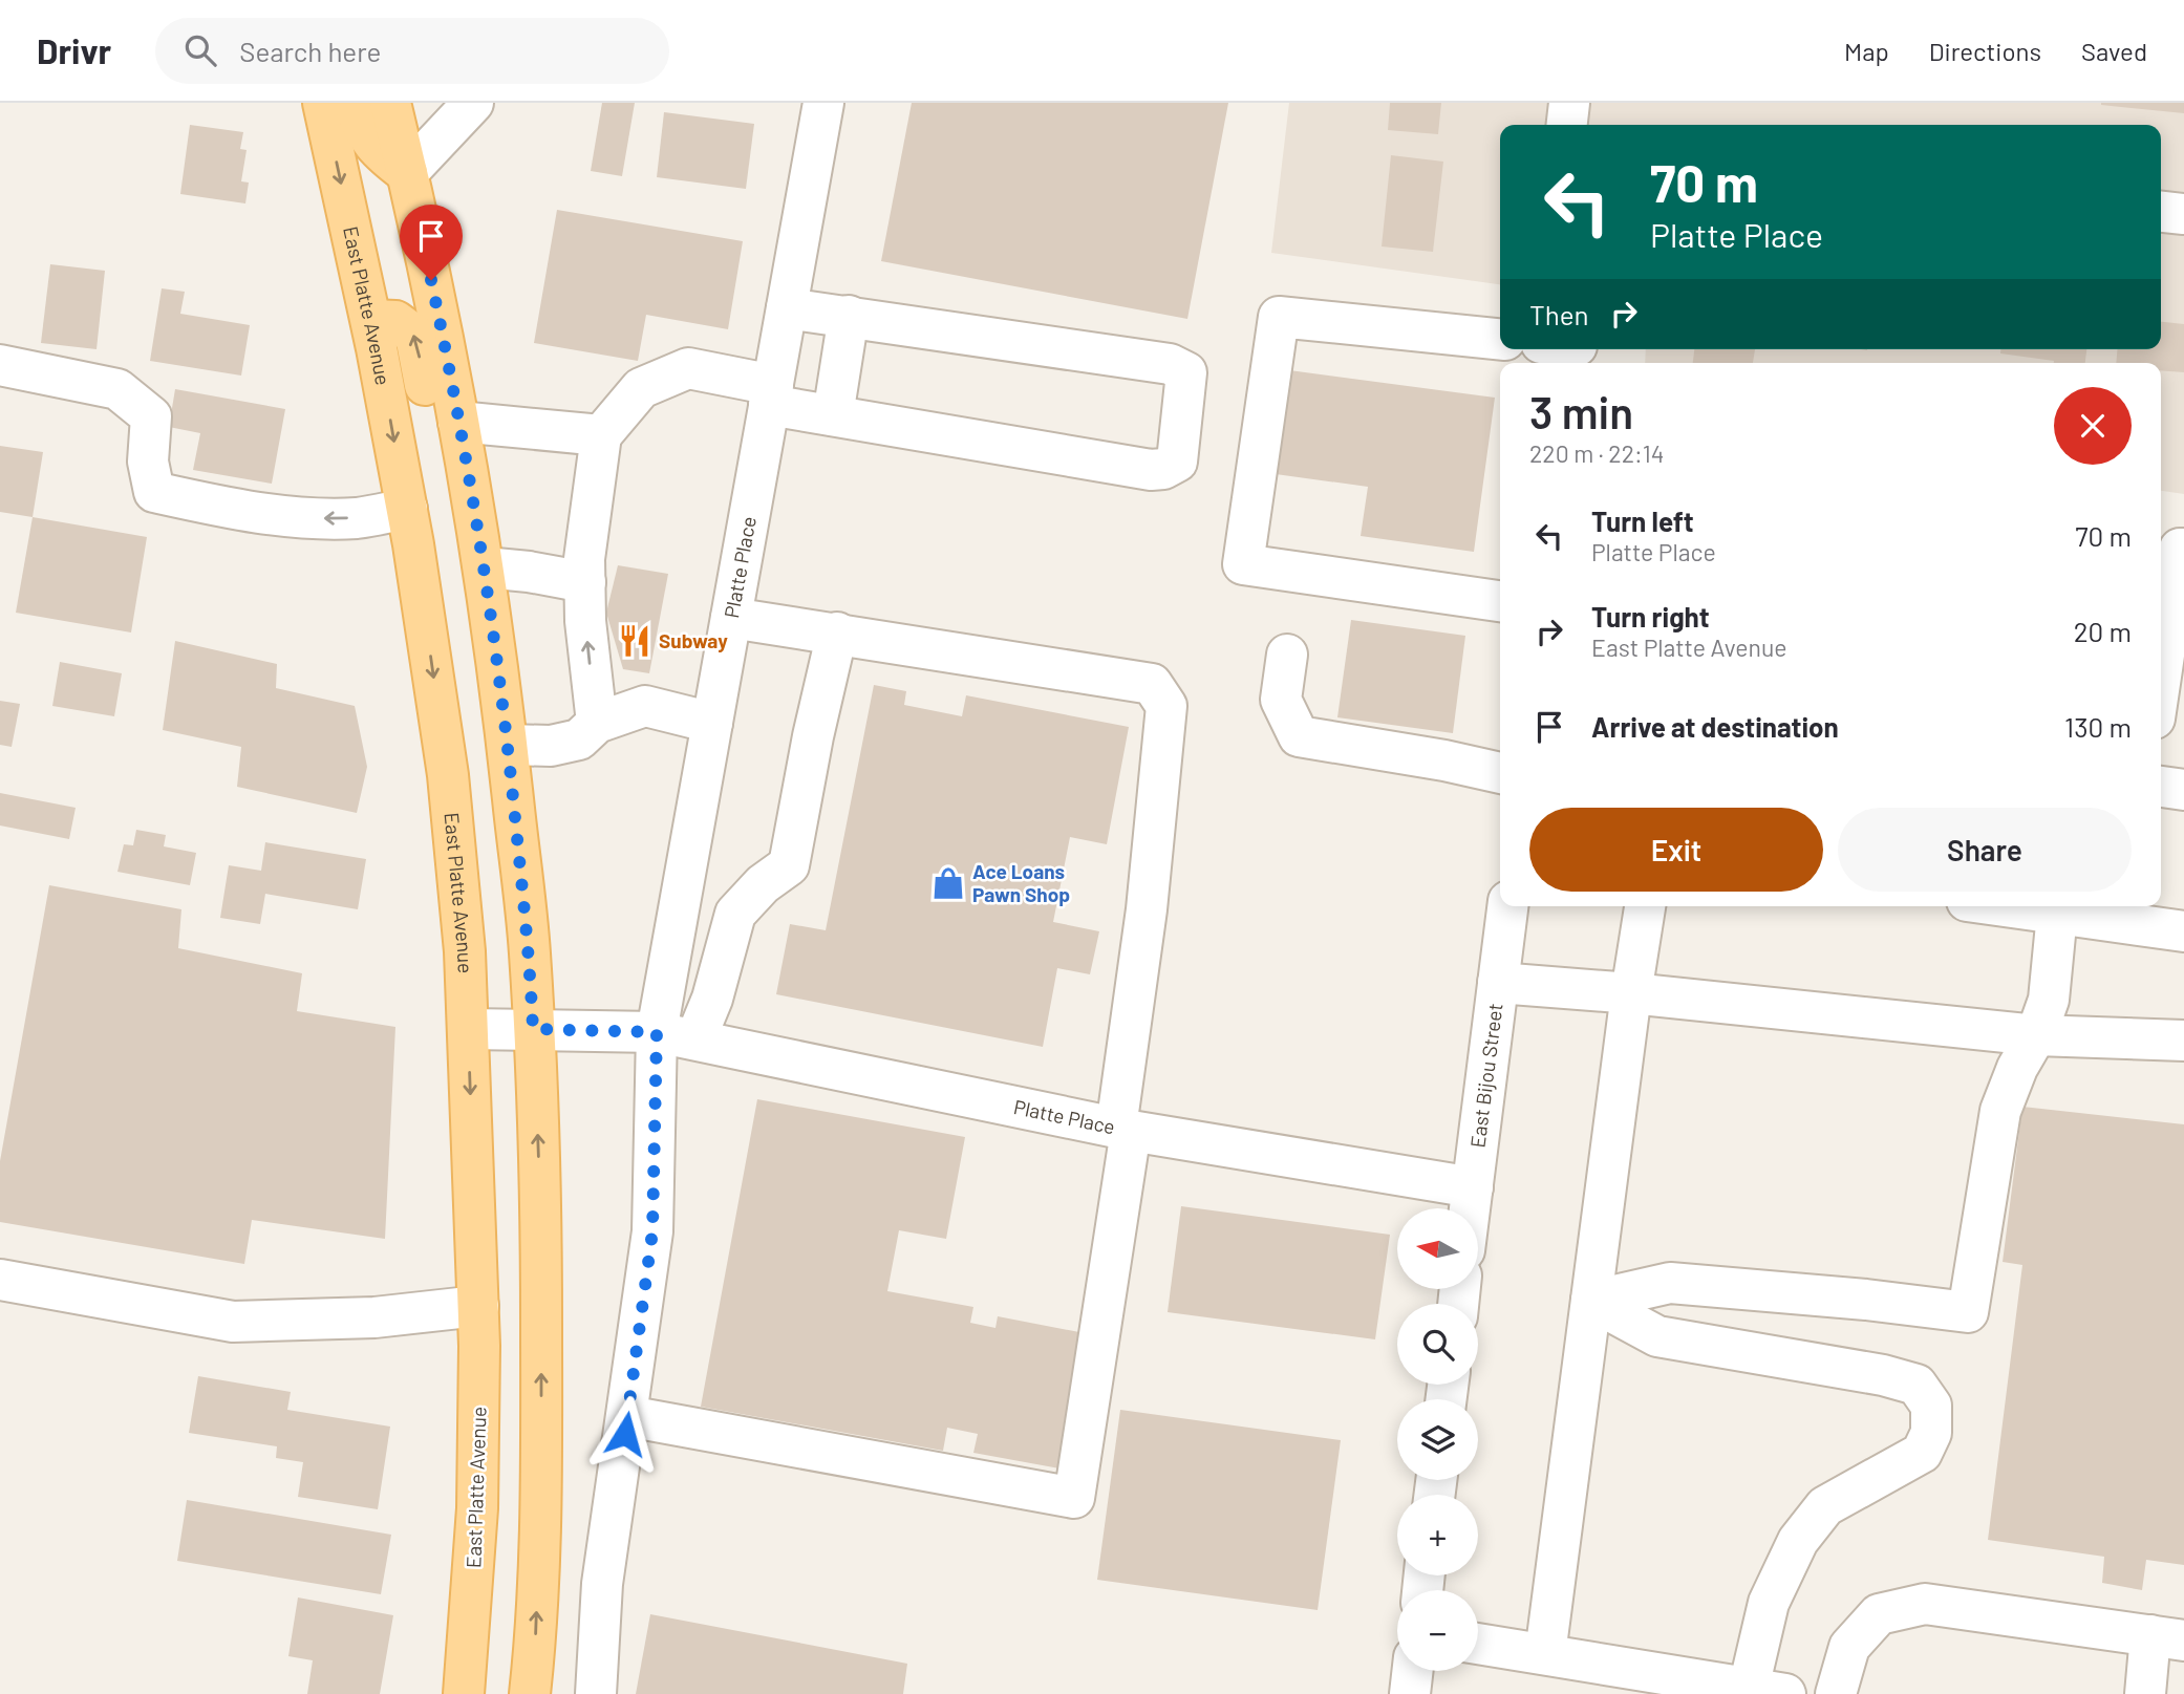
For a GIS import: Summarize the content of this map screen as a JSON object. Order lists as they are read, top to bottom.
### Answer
{
  "streets": {
    "main road": ["East Platte Avenue"],
    "street": ["Platte Place", "East Bijou Street"]
  },
  "crossings": [
    ["East Platte Avenue", "Platte Place"],
    ["Platte Place", "East Bijou Street"]
  ],
  "places": {
    "restaurant": ["Subway"],
    "shop": ["Ace Loans Pawn Shop"]
  },
  "north": "left",
  "page": {
    "header": "Drivr",
    "search": "Search here",
    "nav": ["Map", "Directions", "Saved"],
    "turn": ["70 m", "Platte Place"],
    "then": "Then",
    "heading": ["3 min", "220 m · 22:14"],
    "list": [
      {
        "name": "Turn left",
        "note": "Platte Place",
        "value": "70 m"
      },
      {
        "name": "Turn right",
        "note": "East Platte Avenue",
        "value": "20 m"
      },
      {
        "name": "Arrive at destination",
        "value": "130 m"
      }
    ],
    "buttons": ["Exit", "Share"],
    "map_buttons": ["+", "−"]
  }
}
